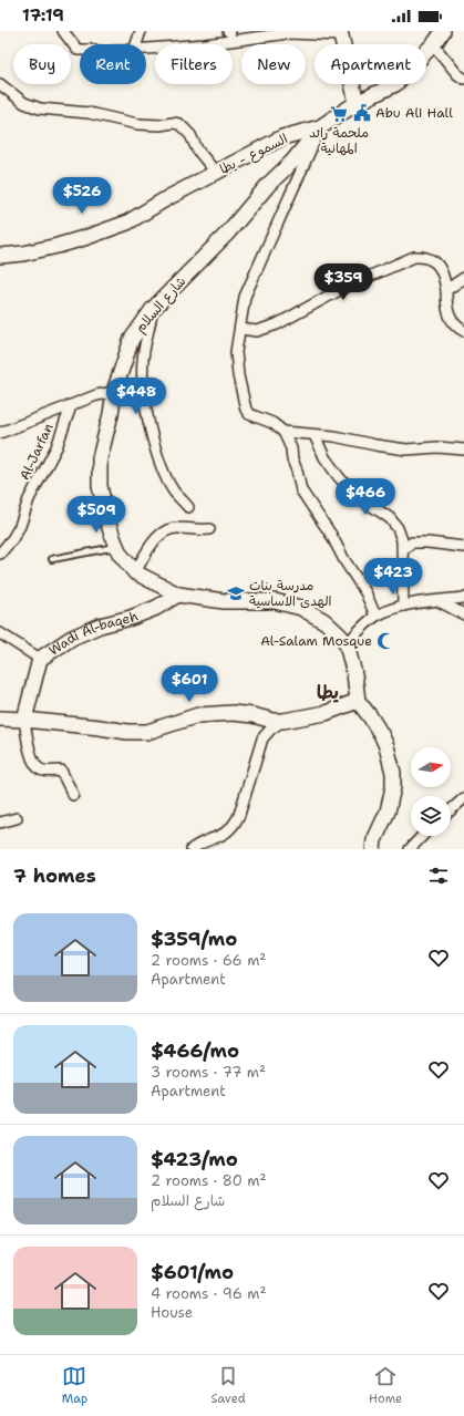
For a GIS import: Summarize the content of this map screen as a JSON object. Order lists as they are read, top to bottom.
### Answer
{
  "streets": {
    "main road": ["السموع - يطا", "شارع السلام", "Wadi Al-baqeh"],
    "street": ["Al-Jarfan"]
  },
  "crossings": [
    ["السموع - يطا", "شارع السلام"],
    ["شارع السلام", "Wadi Al-baqeh"]
  ],
  "districts": ["يطا"],
  "places": {
    "public building": ["Abu Ali Hall"],
    "supermarket": ["ملحمة رائد المهانية"],
    "school or university": ["مدرسة بنات الهدى الاساسية"],
    "mosque": ["Al-Salam Mosque"]
  },
  "north": "right",
  "page": {
    "status": "17:19",
    "chip": [
      "Buy",
      "Rent",
      "Filters",
      "New",
      "Apartment"
    ],
    "price": [
      "$526",
      "$359",
      "$448",
      "$466",
      "$509",
      "$423",
      "$601"
    ],
    "heading": "7 homes",
    "list": [
      {
        "name": "$359/mo",
        "note": "2 rooms · 66 m² · Apartment"
      },
      {
        "name": "$466/mo",
        "note": "3 rooms · 77 m² · Apartment"
      },
      {
        "name": "$423/mo",
        "note": "2 rooms · 80 m² · شارع السلام"
      },
      {
        "name": "$601/mo",
        "note": "4 rooms · 96 m² · House"
      }
    ],
    "tabs": ["Map", "Saved", "Home"]
  }
}
